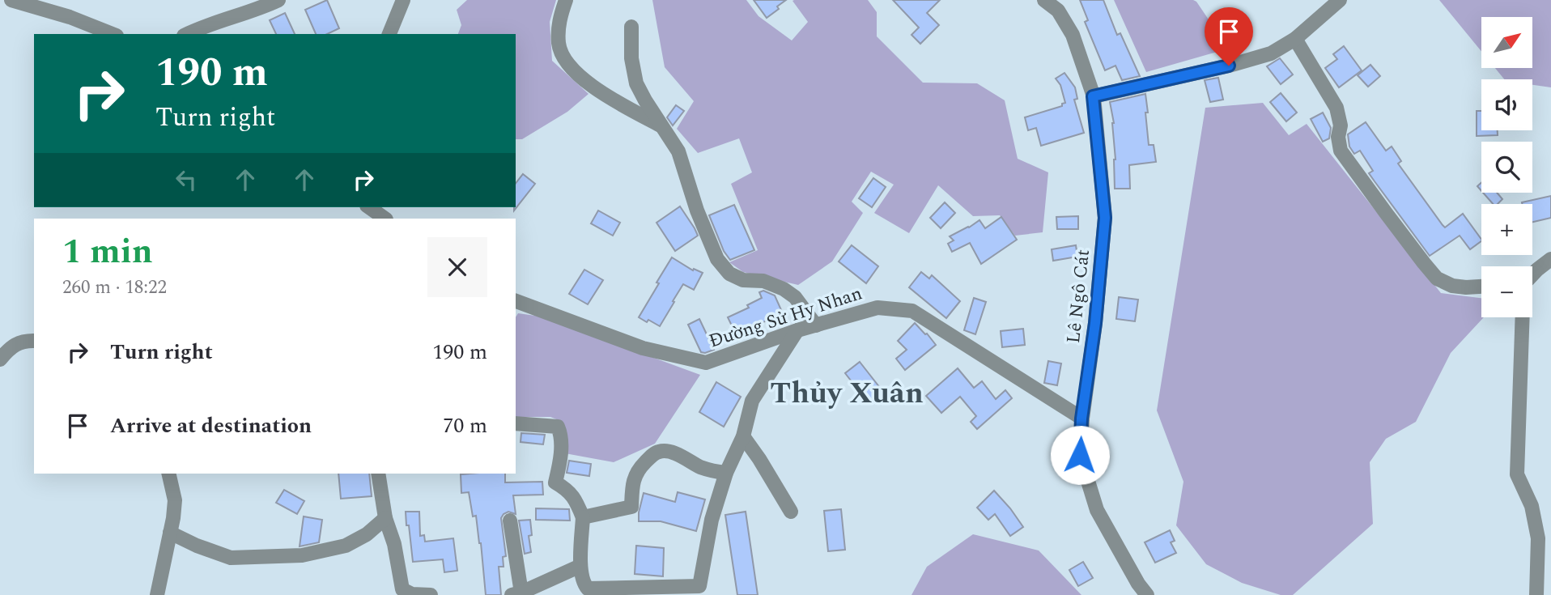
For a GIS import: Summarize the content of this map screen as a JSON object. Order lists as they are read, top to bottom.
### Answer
{
  "streets": {
    "street": ["Lê Ngô Cát", "Đường Sử Hy Nhan"]
  },
  "crossings": [
    ["Lê Ngô Cát", "Đường Sử Hy Nhan"]
  ],
  "districts": ["Thủy Xuân"],
  "north": "top right",
  "page": {
    "map_buttons": ["+", "−"],
    "turn": ["190 m", "Turn right"],
    "heading": ["1 min", "260 m · 18:22"],
    "list": [
      {
        "name": "Turn right",
        "value": "190 m"
      },
      {
        "name": "Arrive at destination",
        "value": "70 m"
      }
    ]
  }
}
